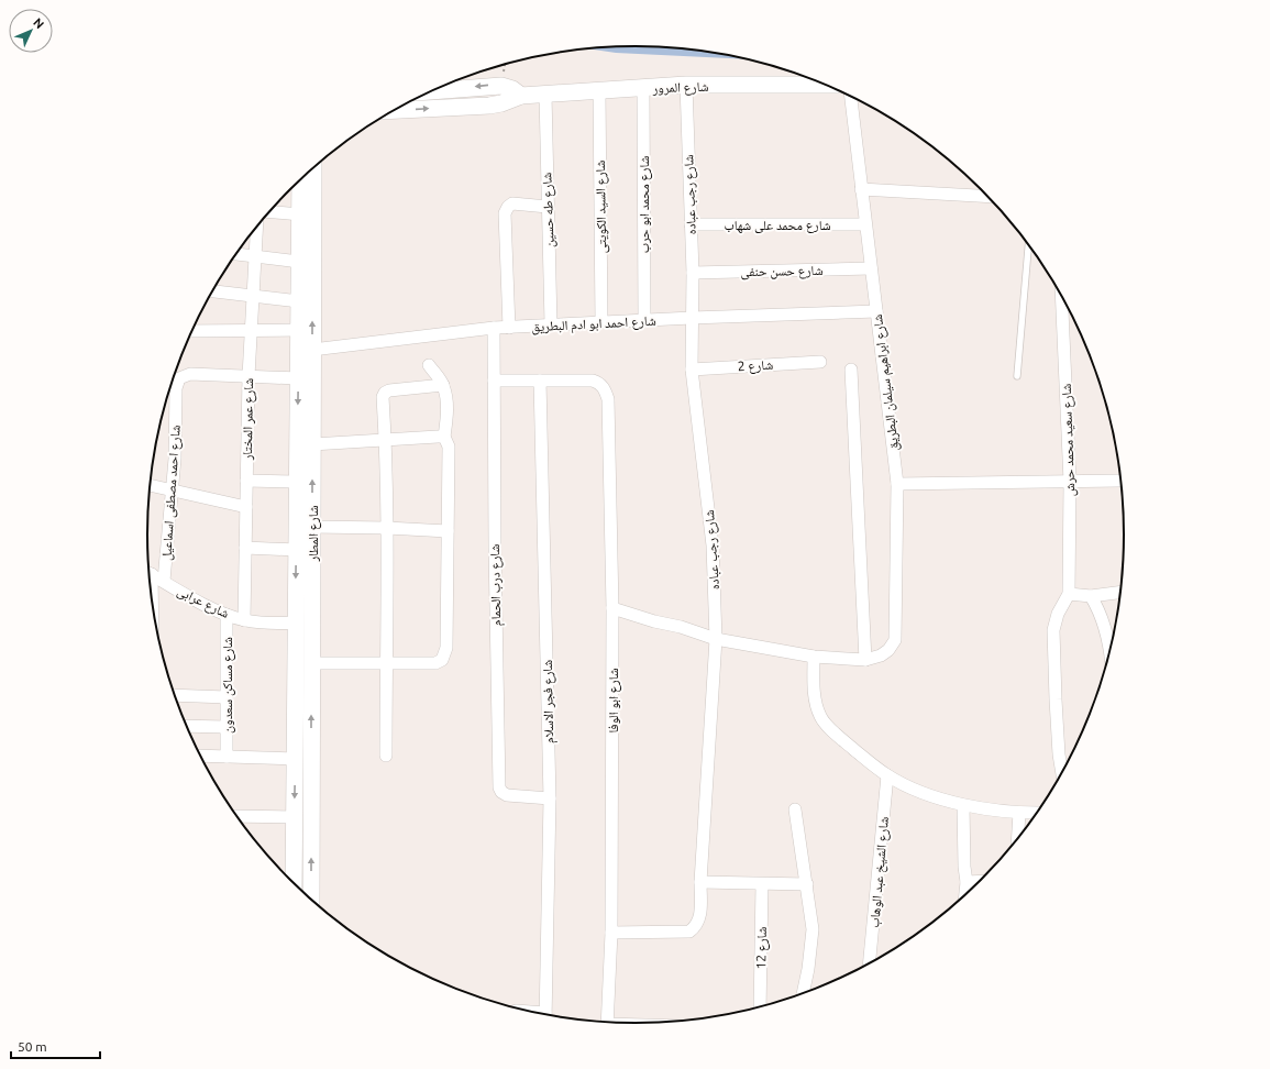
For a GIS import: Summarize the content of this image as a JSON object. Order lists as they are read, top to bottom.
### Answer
{
  "streets": {
    "street": [
      "شارع المرور",
      "شارع رجب عباده",
      "شارع محمد ابو حرب",
      "شارع السيد الكويتى",
      "شارع طه حسين",
      "شارع محمد على شهاب",
      "شارع حسن حنفى",
      "شارع احمد ابو ادم البطريق",
      "شارع 2",
      "شارع ابراهيم سيلمان البطريق",
      "شارع عمر المختار",
      "شارع سعيد محمد حرش",
      "شارع احمد مصطفى اسماعيل",
      "شارع المطار",
      "شارع درب الحمام",
      "شارع عرابى",
      "شارع مساكن سعدون",
      "شارع ابو الوفا",
      "شارع فجر الاسلام",
      "شارع الشيخ عبد الوهاب",
      "شارع 12"
    ]
  },
  "crossings": [
    ["شارع المرور", "شارع رجب عباده"],
    ["شارع المرور", "شارع محمد ابو حرب"],
    ["شارع المرور", "شارع السيد الكويتى"],
    ["شارع المرور", "شارع طه حسين"],
    ["شارع رجب عباده", "شارع محمد على شهاب"],
    ["شارع رجب عباده", "شارع حسن حنفى"],
    ["شارع رجب عباده", "شارع احمد ابو ادم البطريق"],
    ["شارع رجب عباده", "شارع 2"],
    ["شارع رجب عباده", "شارع ابو الوفا"],
    ["شارع محمد ابو حرب", "شارع احمد ابو ادم البطريق"],
    ["شارع السيد الكويتى", "شارع احمد ابو ادم البطريق"],
    ["شارع طه حسين", "شارع احمد ابو ادم البطريق"],
    ["شارع محمد على شهاب", "شارع ابراهيم سيلمان البطريق"],
    ["شارع حسن حنفى", "شارع ابراهيم سيلمان البطريق"],
    ["شارع احمد ابو ادم البطريق", "شارع ابراهيم سيلمان البطريق"],
    ["شارع احمد ابو ادم البطريق", "شارع المطار"],
    ["شارع احمد ابو ادم البطريق", "شارع درب الحمام"],
    ["شارع عمر المختار", "شارع احمد مصطفى اسماعيل"],
    ["شارع عمر المختار", "شارع عرابى"],
    ["شارع احمد مصطفى اسماعيل", "شارع عرابى"],
    ["شارع المطار", "شارع عرابى"],
    ["شارع درب الحمام", "شارع فجر الاسلام"],
    ["شارع عرابى", "شارع مساكن سعدون"],
    ["شارع ابو الوفا", "شارع فجر الاسلام"]
  ],
  "scale_bar": "50 m",
  "north": "top right"
}
